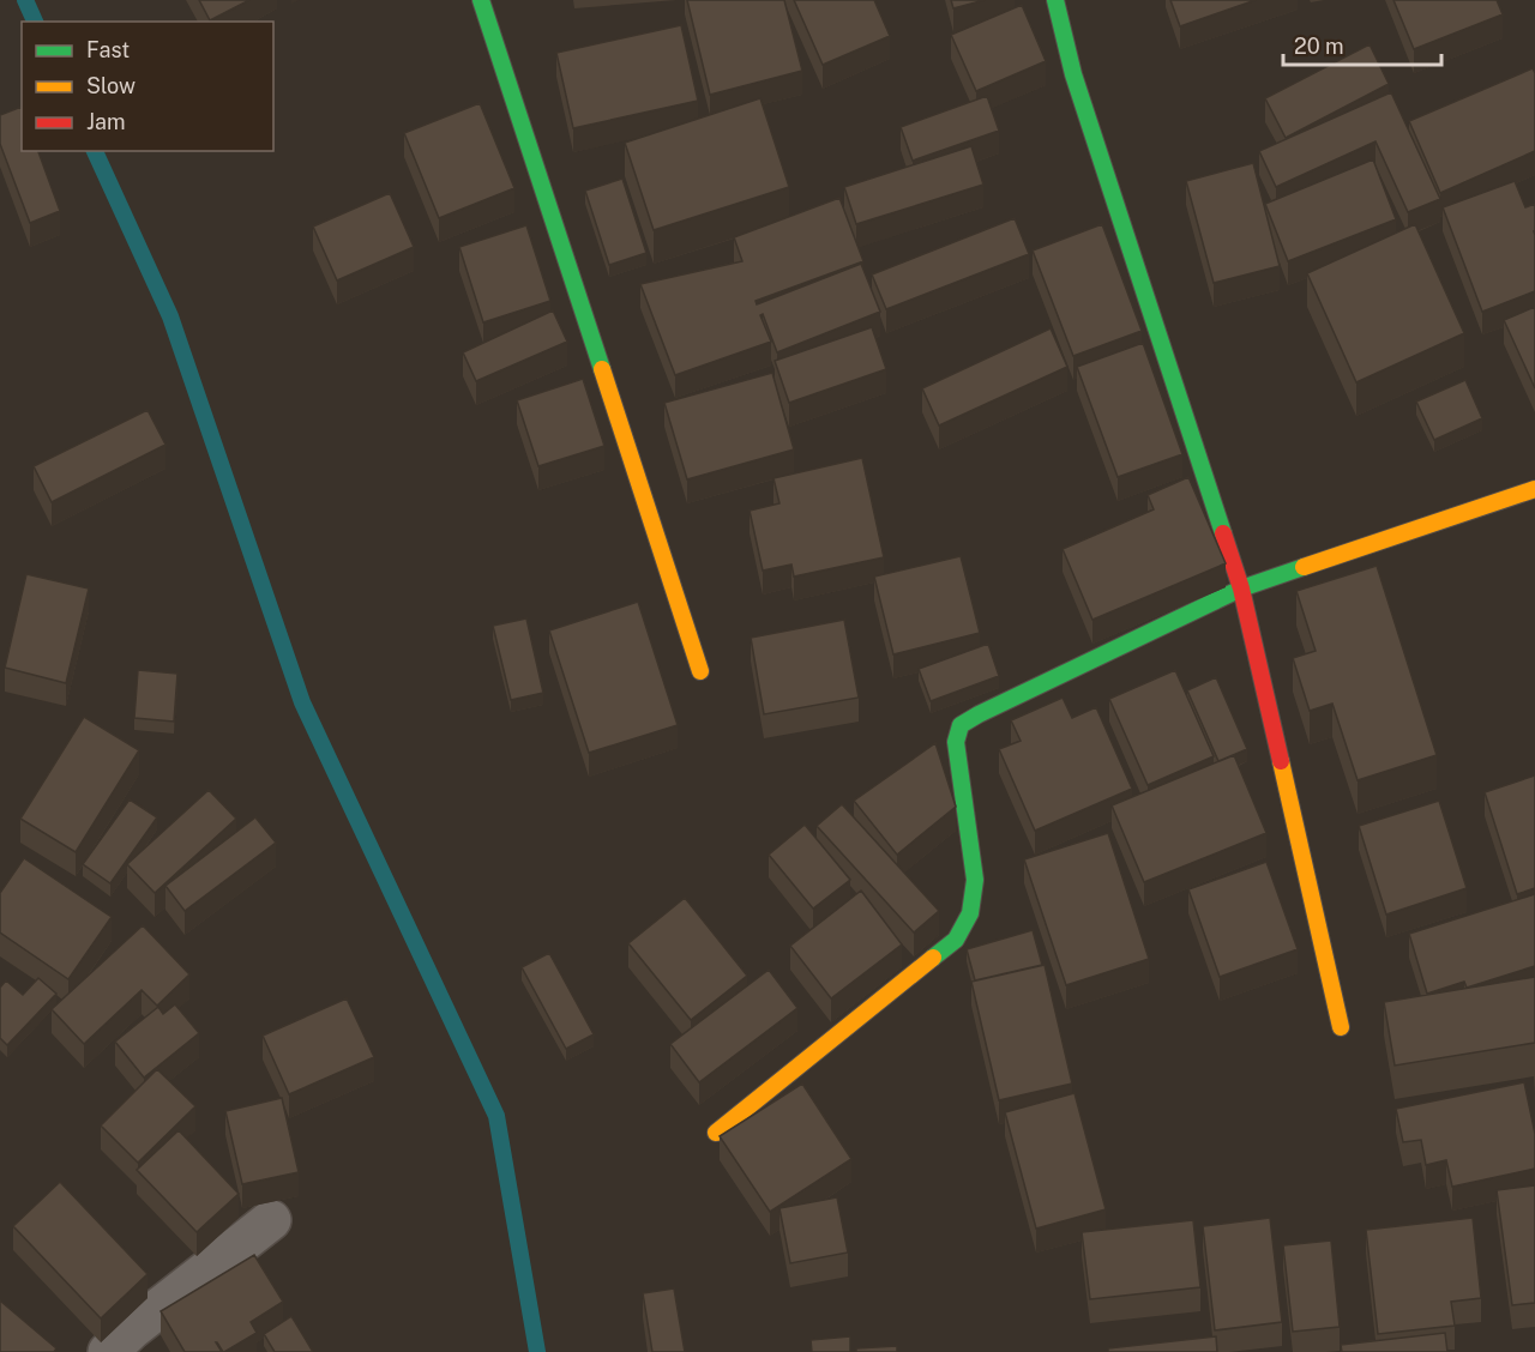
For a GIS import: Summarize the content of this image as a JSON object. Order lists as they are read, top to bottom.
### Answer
{
  "legend": ["Fast", "Slow", "Jam"],
  "scale_bar": "20 m"
}
